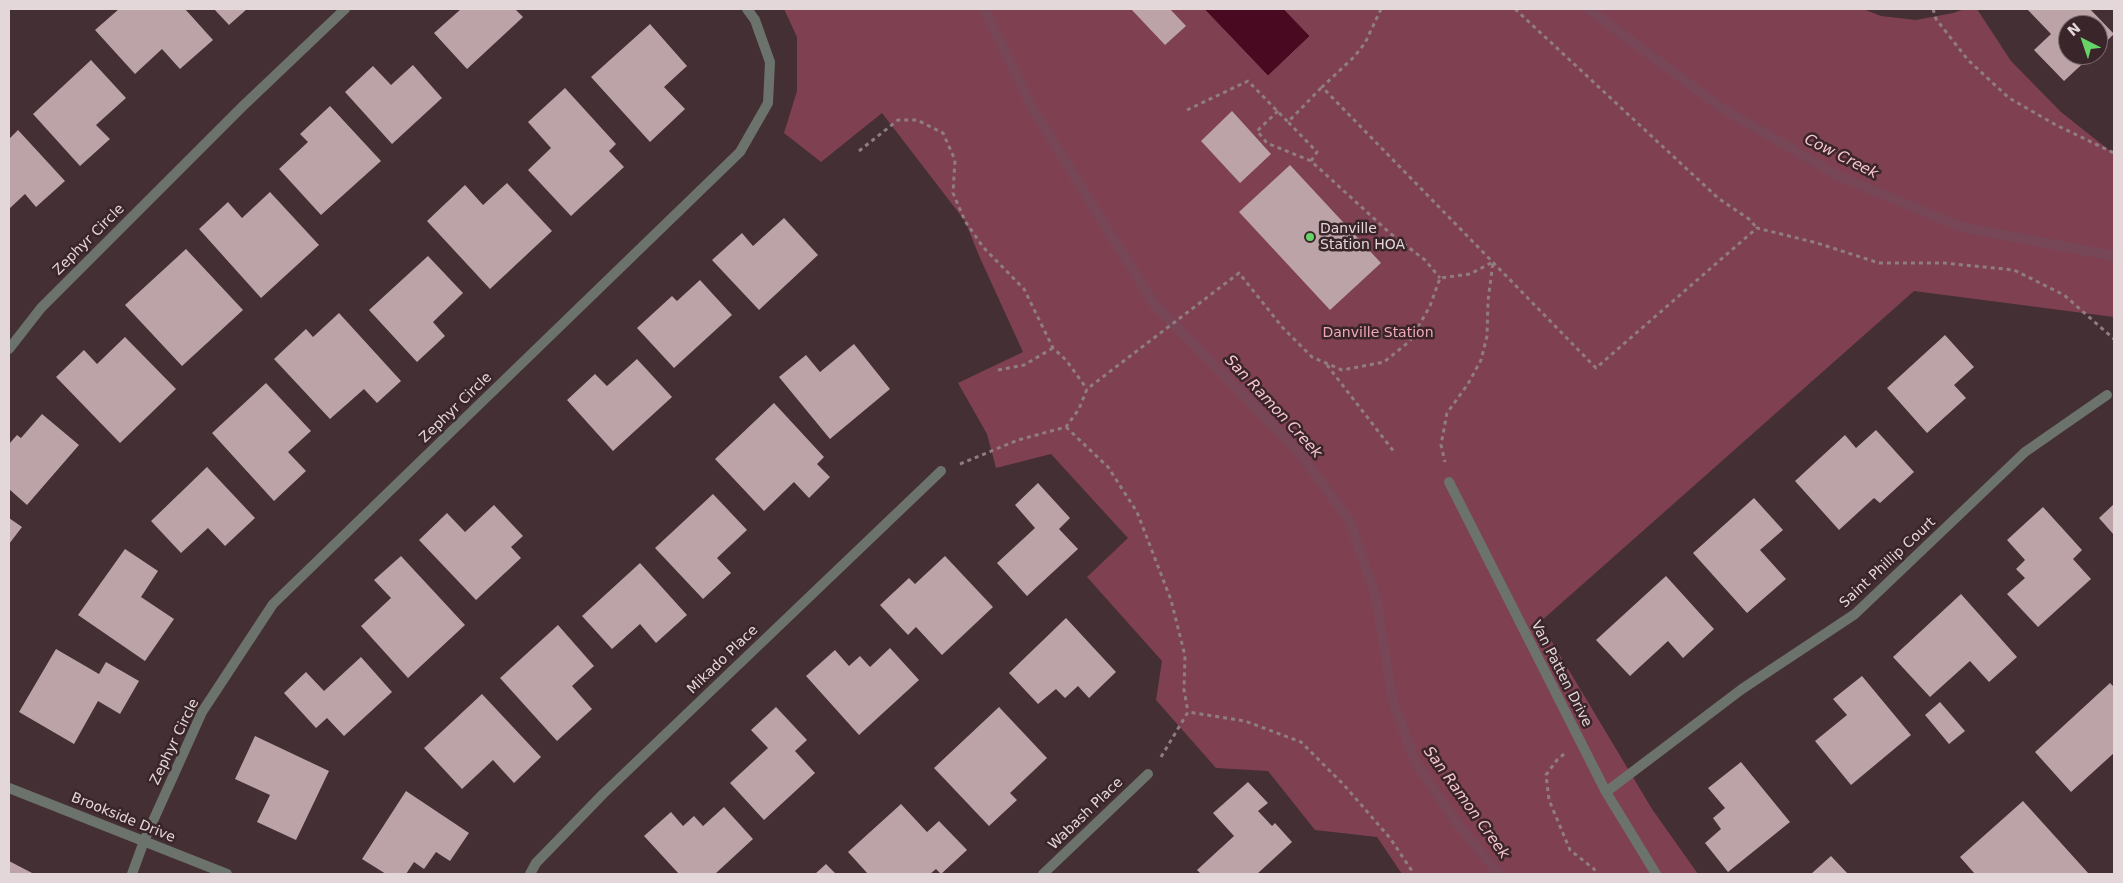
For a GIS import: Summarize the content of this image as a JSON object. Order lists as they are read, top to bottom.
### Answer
{
  "streets": {
    "street": [
      "Zephyr Circle",
      "Saint Phillip Court",
      "Mikado Place",
      "Van Patten Drive",
      "Wabash Place",
      "Brookside Drive"
    ]
  },
  "crossings": [
    ["Zephyr Circle", "Brookside Drive"],
    ["Saint Phillip Court", "Van Patten Drive"]
  ],
  "water": ["Cow Creek", "San Ramon Creek"],
  "parks": ["Danville Station"],
  "places": ["Danville Station HOA"],
  "north": "top left"
}
